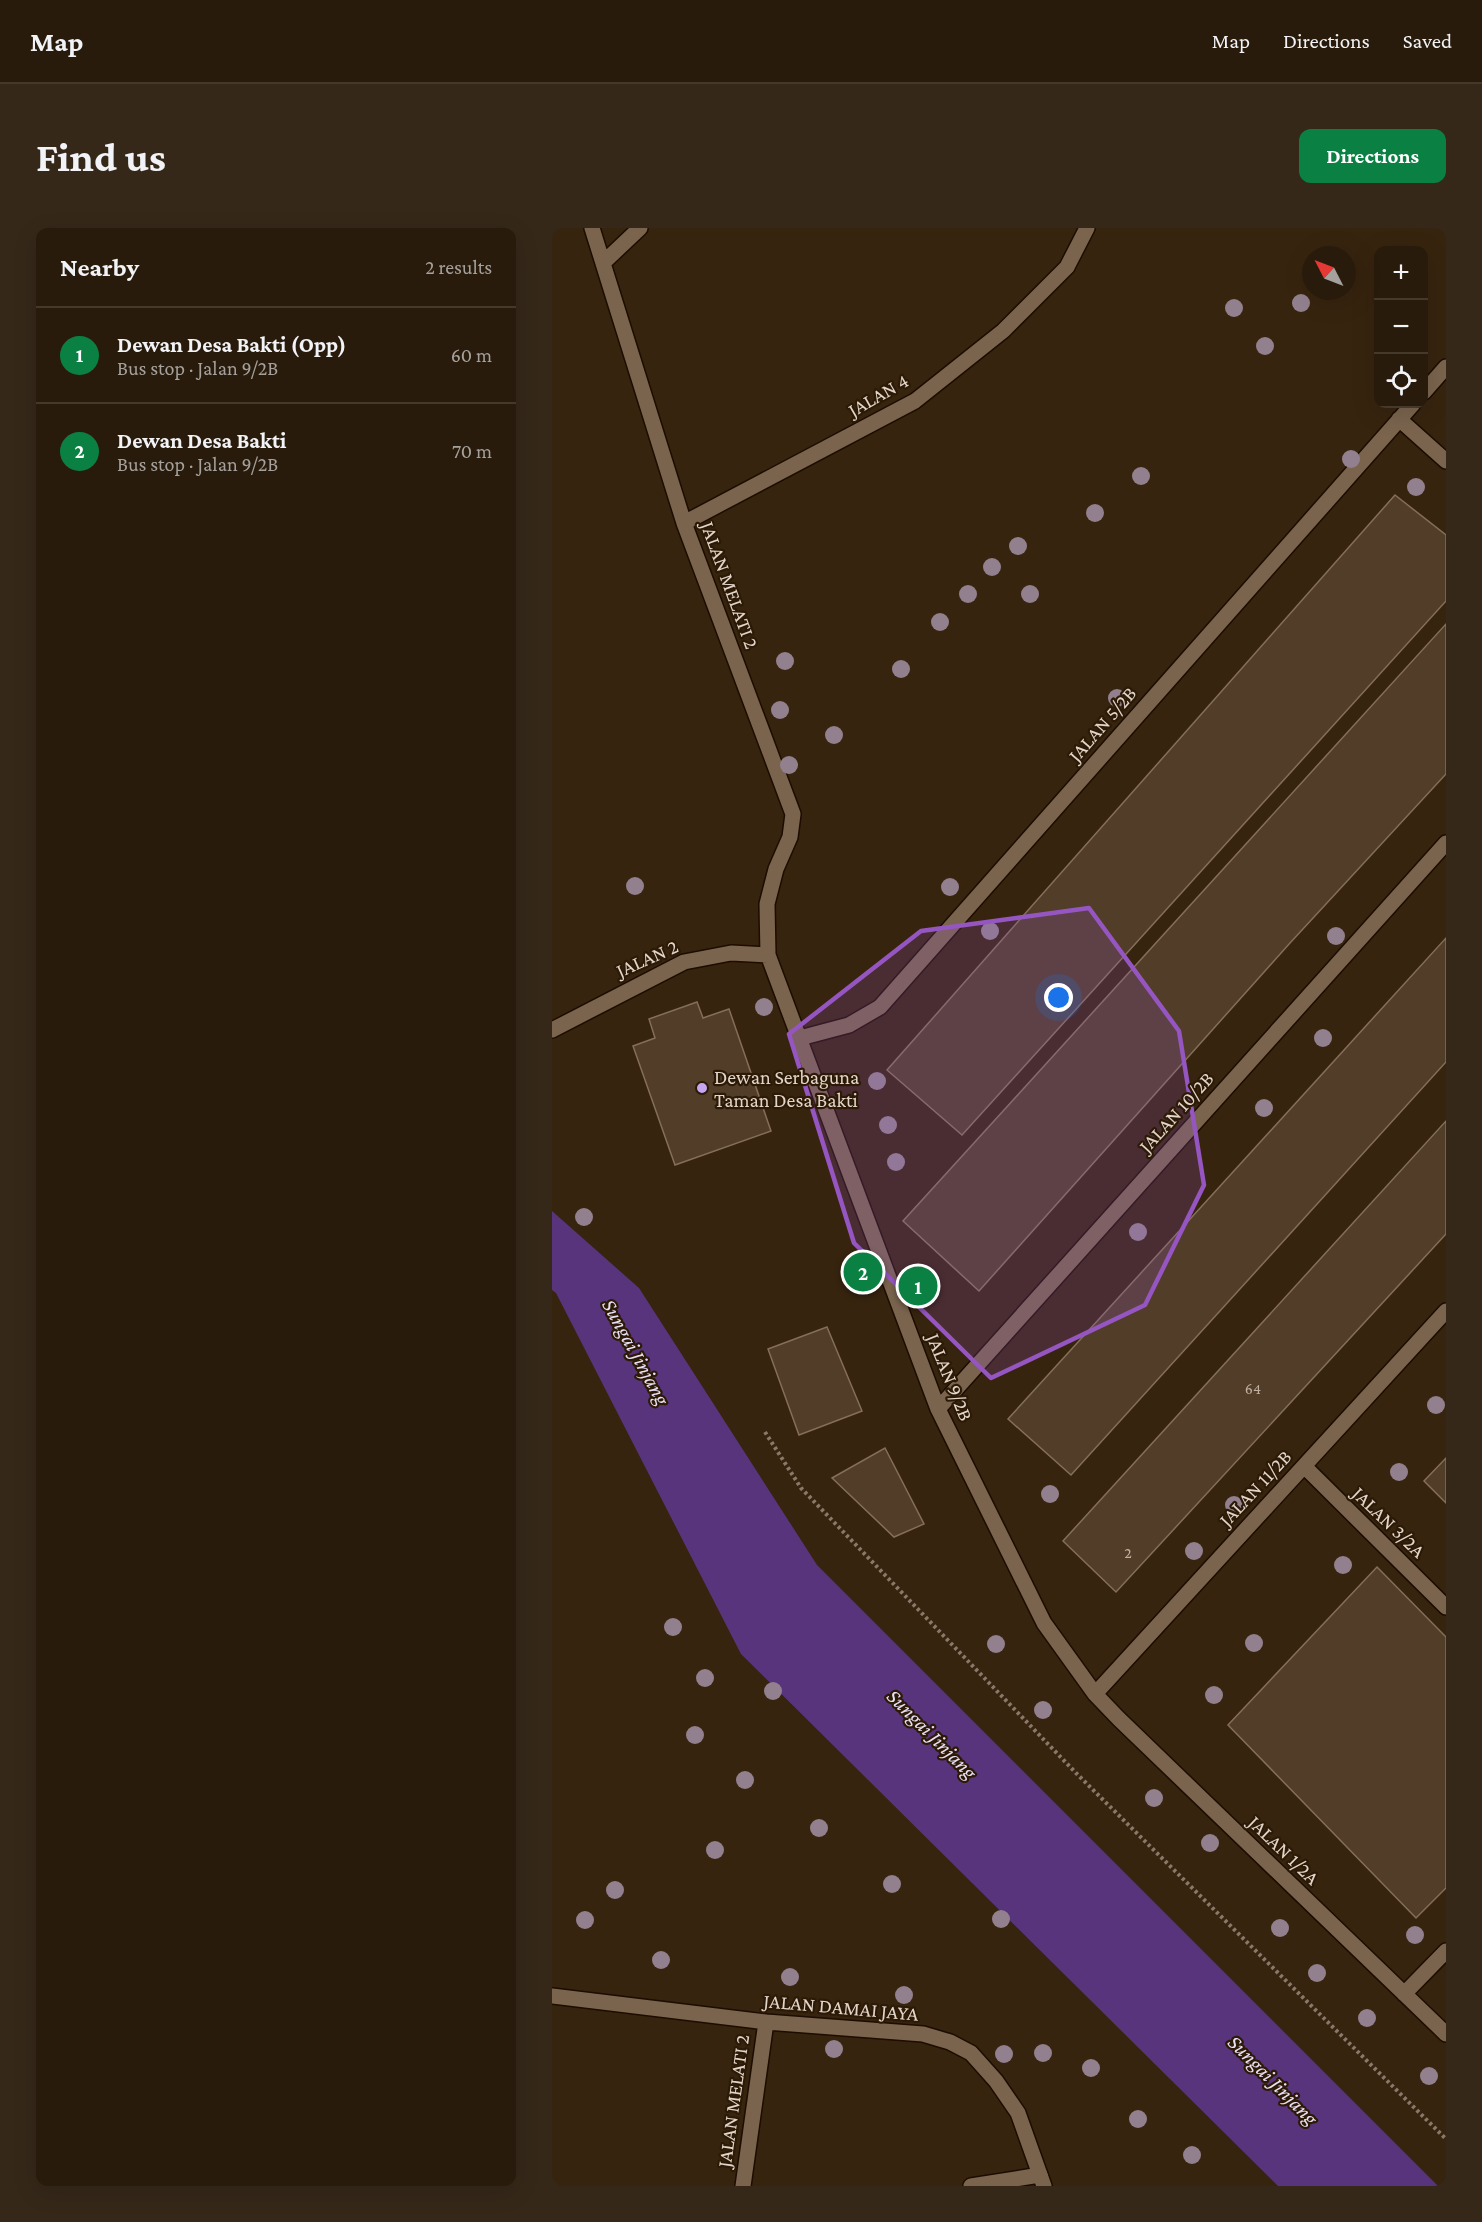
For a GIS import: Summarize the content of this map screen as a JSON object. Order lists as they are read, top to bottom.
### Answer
{
  "streets": {
    "street": [
      "JALAN 4",
      "JALAN MELATI 2",
      "JALAN 5/2B",
      "JALAN 2",
      "JALAN 10/2B",
      "JALAN 9/2B",
      "JALAN 11/2B",
      "JALAN 3/2A",
      "JALAN 1/2A",
      "JALAN DAMAI JAYA"
    ]
  },
  "crossings": [
    ["JALAN 4", "JALAN MELATI 2"],
    ["JALAN MELATI 2", "JALAN 2"],
    ["JALAN MELATI 2", "JALAN 9/2B"],
    ["JALAN MELATI 2", "JALAN DAMAI JAYA"],
    ["JALAN 5/2B", "JALAN 9/2B"],
    ["JALAN 2", "JALAN 9/2B"],
    ["JALAN 10/2B", "JALAN 9/2B"],
    ["JALAN 9/2B", "JALAN 11/2B"],
    ["JALAN 9/2B", "JALAN 1/2A"],
    ["JALAN 11/2B", "JALAN 3/2A"],
    ["JALAN 11/2B", "JALAN 1/2A"]
  ],
  "water": ["Sungai Jinjang"],
  "places": ["Dewan Serbaguna Taman Desa Bakti"],
  "house_numbers": ["64", "2"],
  "north": "top left",
  "page": {
    "header": "Map",
    "nav": ["Map", "Directions", "Saved"],
    "buttons": "Directions",
    "title": "Find us",
    "heading": ["Nearby", "2 results"],
    "map_buttons": ["+", "−"],
    "list": [
      {
        "mark": "1",
        "name": "Dewan Desa Bakti (Opp)",
        "note": "Bus stop · Jalan 9/2B",
        "value": "60 m"
      },
      {
        "mark": "2",
        "name": "Dewan Desa Bakti",
        "note": "Bus stop · Jalan 9/2B",
        "value": "70 m"
      }
    ],
    "pins": ["2", "1"]
  }
}
